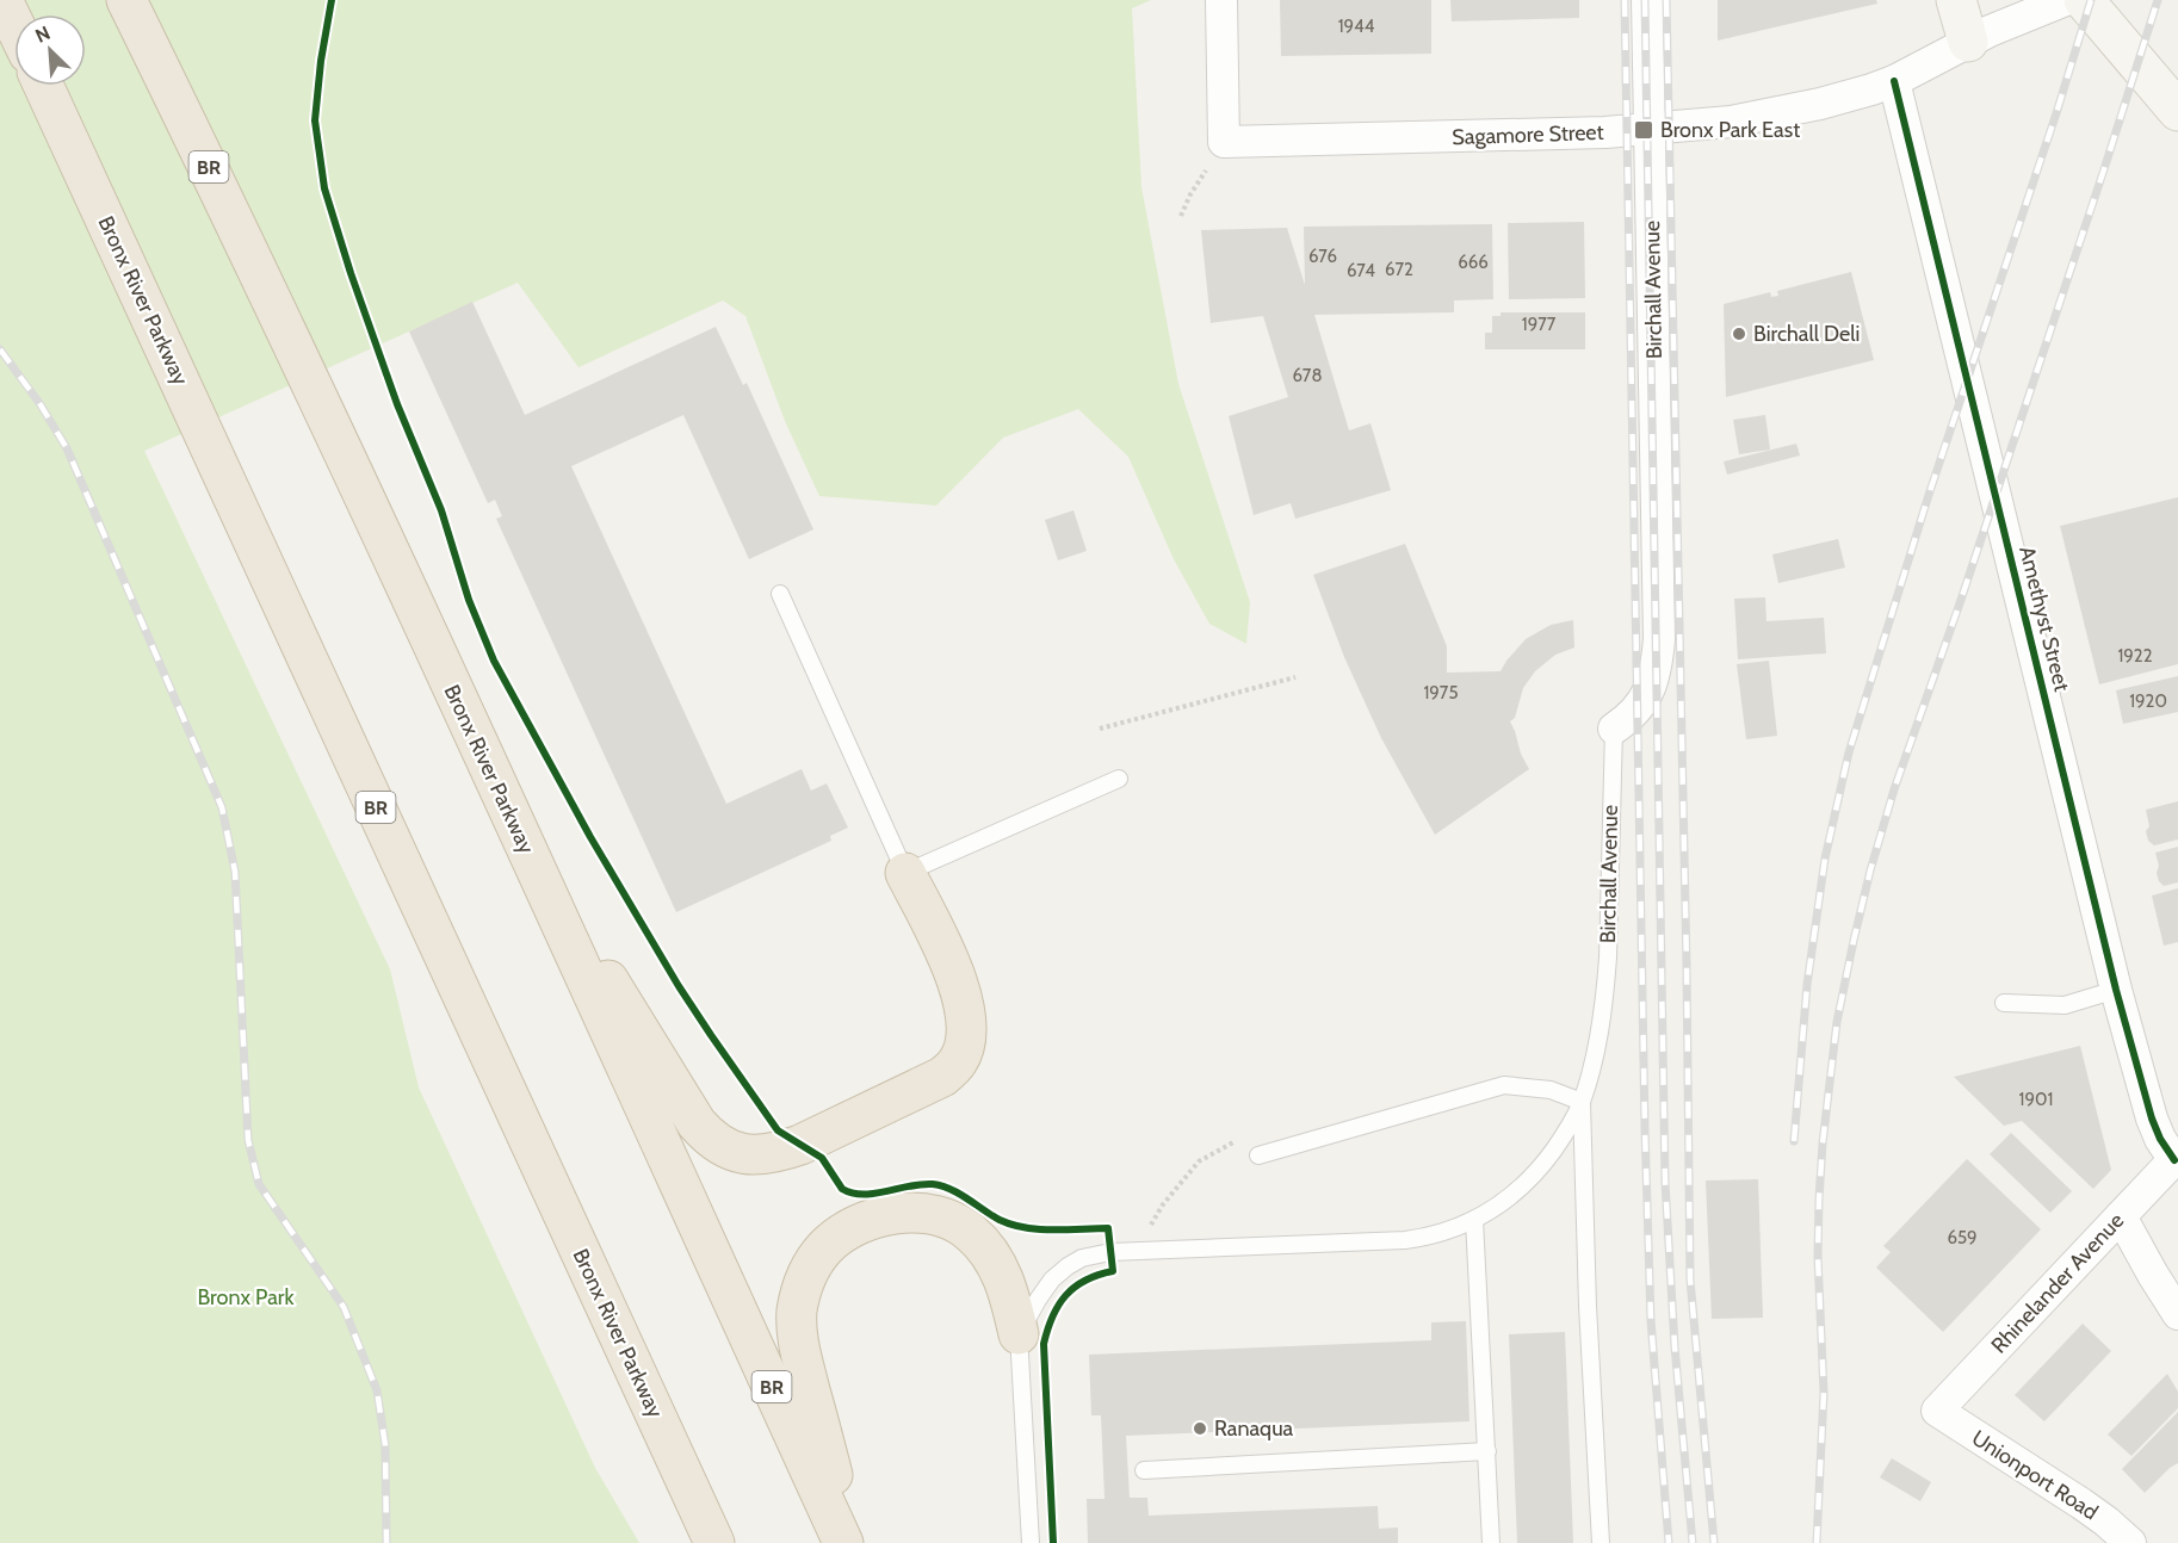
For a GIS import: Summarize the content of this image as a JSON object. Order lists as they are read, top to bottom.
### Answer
{
  "streets": {
    "highway": ["BR", "Bronx River Parkway"],
    "street": [
      "Sagamore Street",
      "Birchall Avenue",
      "Amethyst Street",
      "Rhinelander Avenue",
      "Unionport Road"
    ]
  },
  "crossings": [
    ["Sagamore Street", "Birchall Avenue"],
    ["Sagamore Street", "Amethyst Street"],
    ["Amethyst Street", "Rhinelander Avenue"],
    ["Rhinelander Avenue", "Unionport Road"]
  ],
  "parks": ["Bronx Park"],
  "places": {
    "transit": ["Bronx Park East"],
    "other": ["Birchall Deli", "Ranaqua"]
  },
  "house_numbers": [
    "1944",
    "676",
    "666",
    "672",
    "674",
    "1977",
    "678",
    "1922",
    "1975",
    "1920",
    "1901",
    "659"
  ],
  "north": "top left"
}
